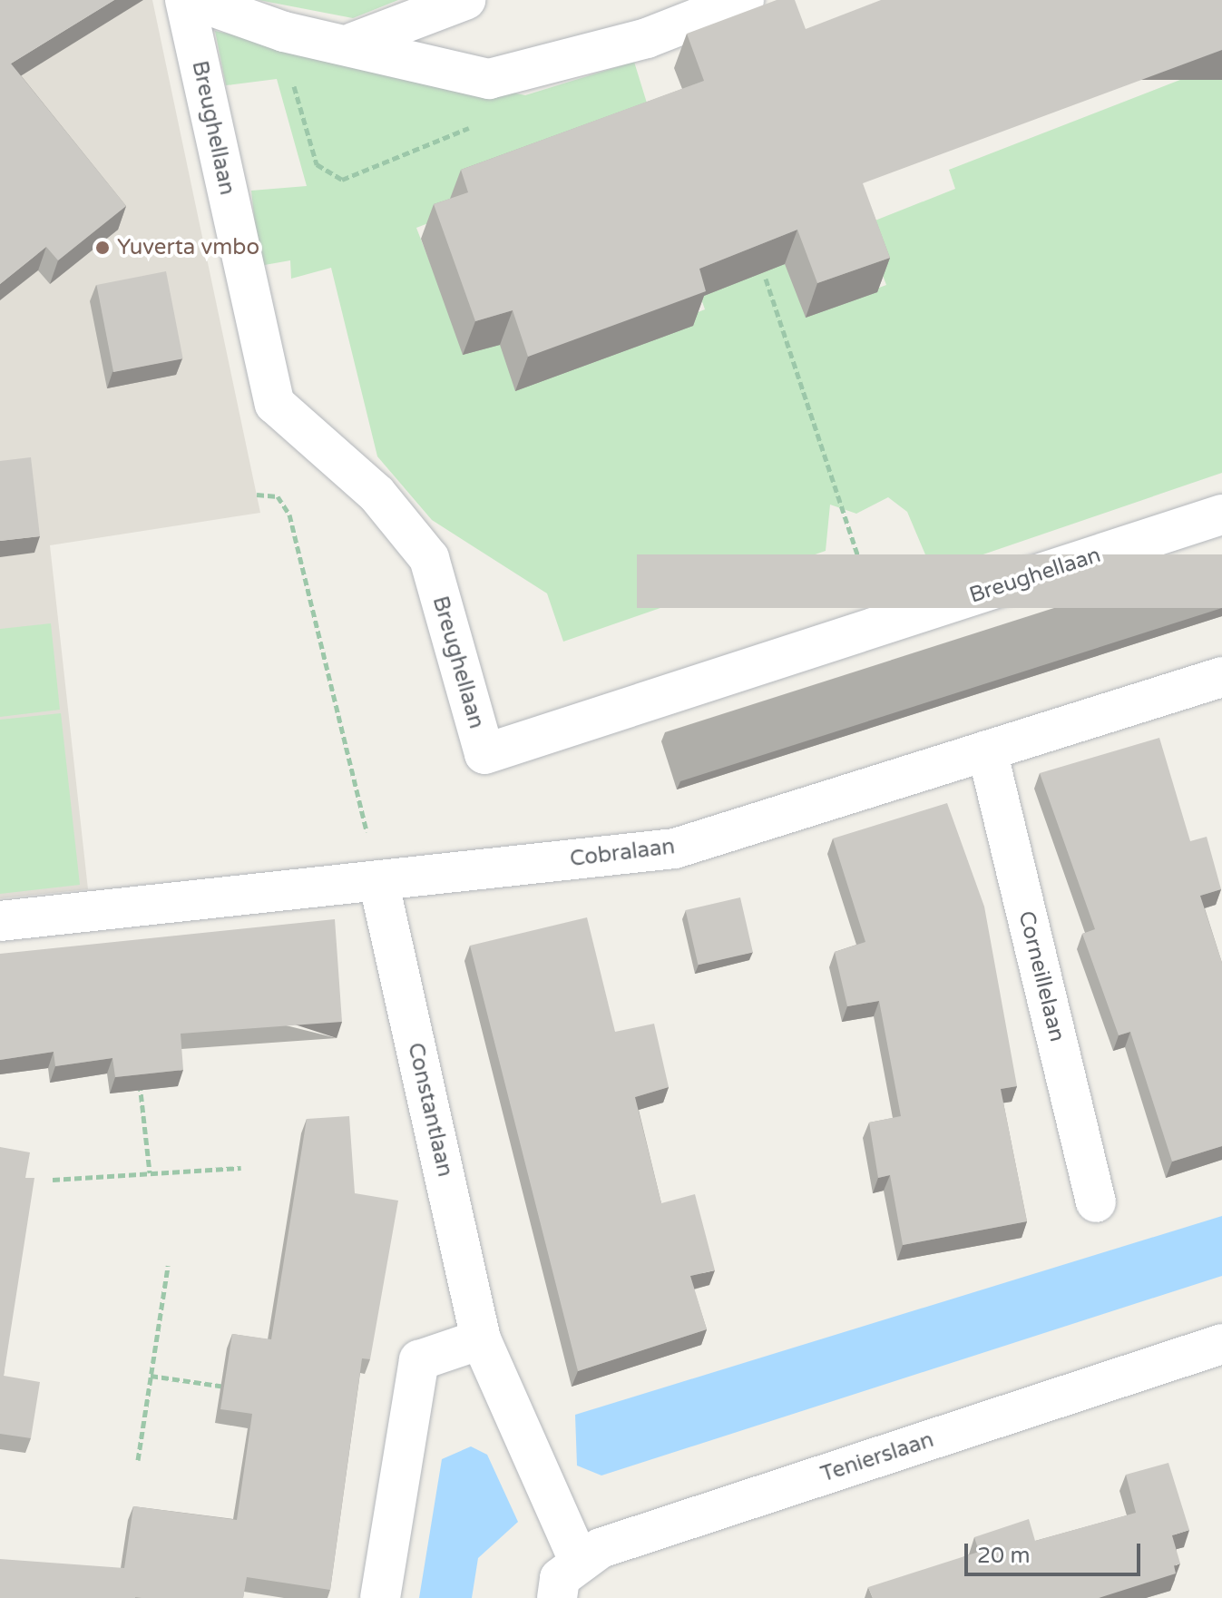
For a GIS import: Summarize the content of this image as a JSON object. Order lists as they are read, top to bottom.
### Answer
{
  "streets": {
    "street": [
      "Breughellaan",
      "Cobralaan",
      "Corneillelaan",
      "Constantlaan",
      "Tenierslaan"
    ]
  },
  "crossings": [
    ["Cobralaan", "Corneillelaan"],
    ["Cobralaan", "Constantlaan"],
    ["Constantlaan", "Tenierslaan"]
  ],
  "places": ["Yuverta vmbo"],
  "scale_bar": "20 m"
}
